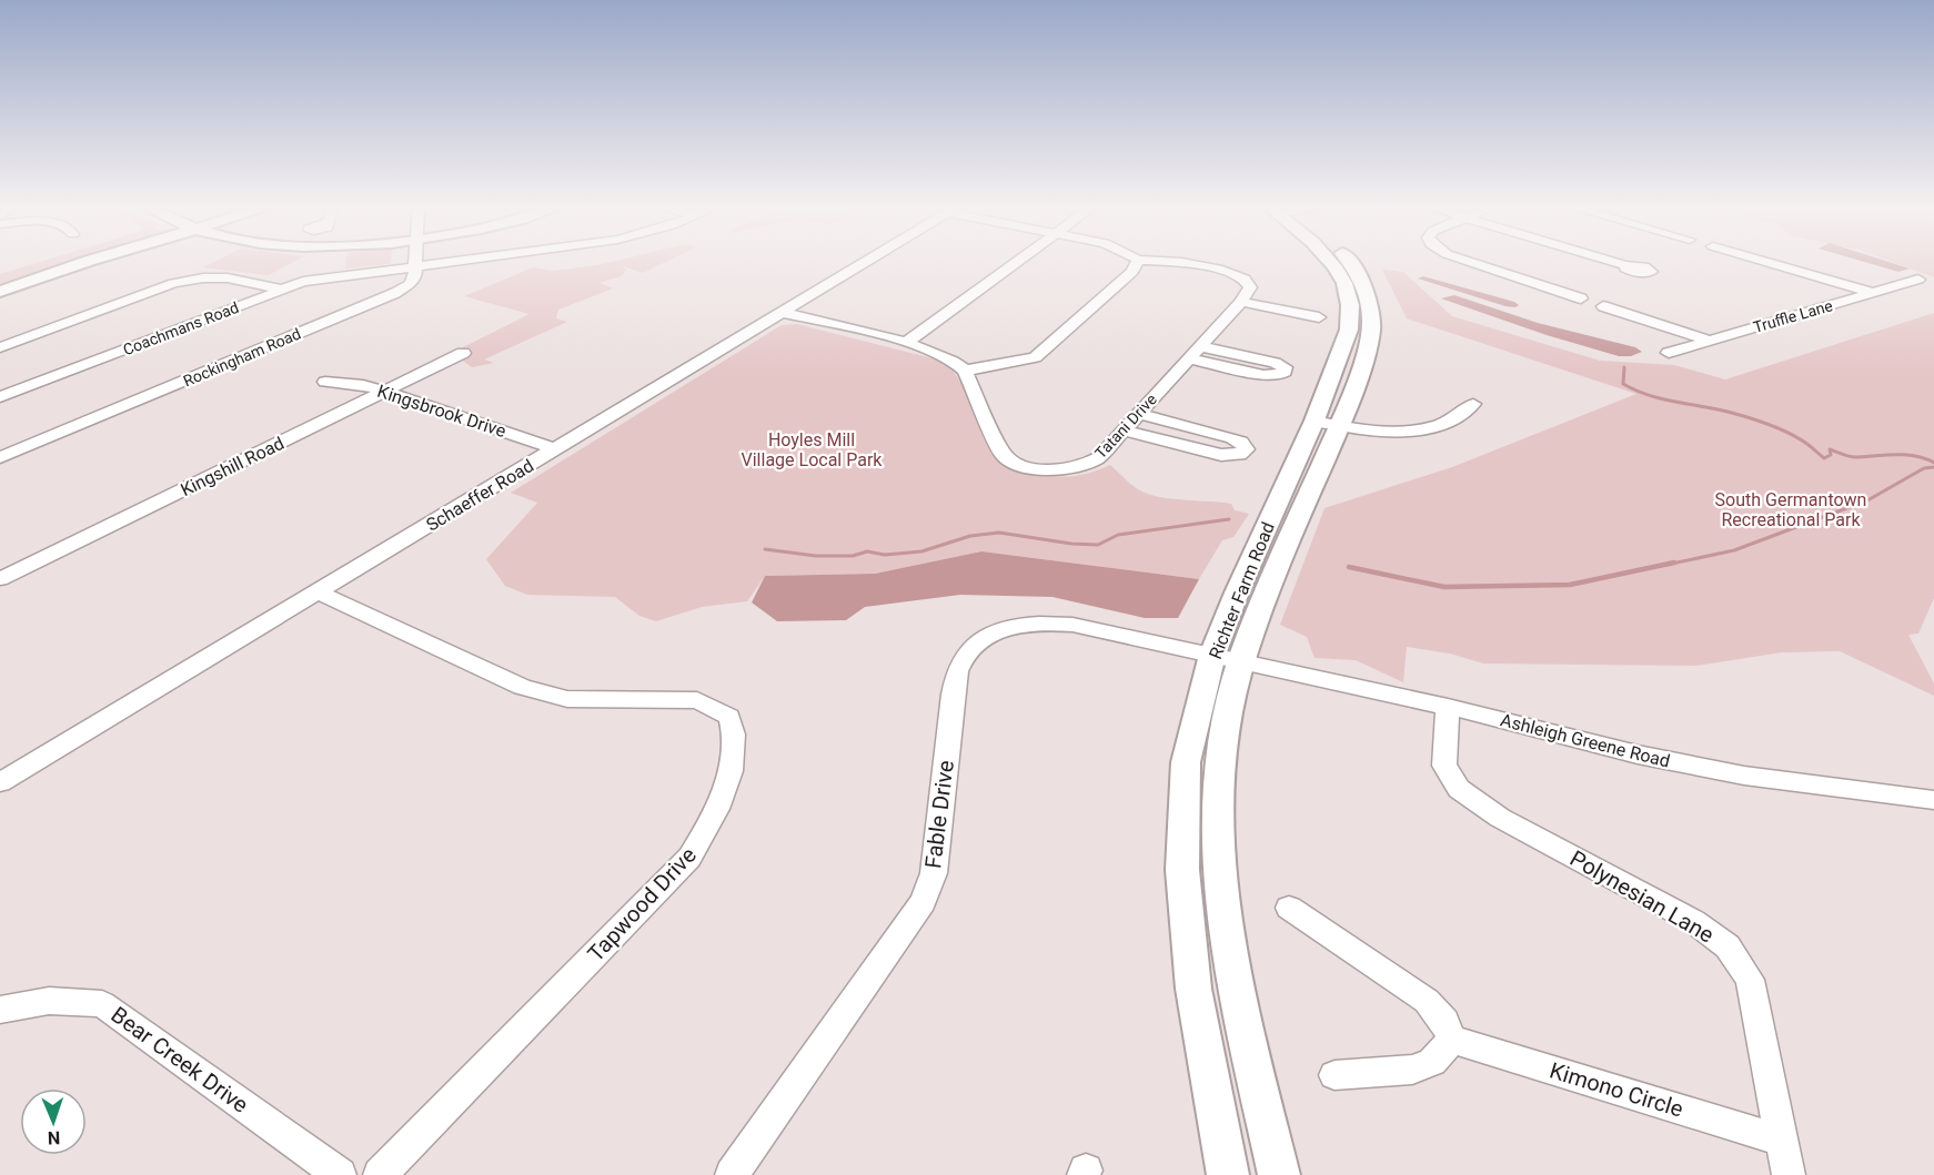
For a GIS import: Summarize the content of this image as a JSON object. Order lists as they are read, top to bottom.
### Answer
{
  "streets": {
    "main road": ["Richter Farm Road"],
    "street": [
      "Truffle Lane",
      "Coachmans Road",
      "Rockingham Road",
      "Kingsbrook Drive",
      "Tatani Drive",
      "Kingshill Road",
      "Schaeffer Road",
      "Ashleigh Greene Road",
      "Fable Drive",
      "Polynesian Lane",
      "Tapwood Drive",
      "Bear Creek Drive",
      "Kimono Circle"
    ]
  },
  "crossings": [
    ["Coachmans Road", "Rockingham Road"],
    ["Kingsbrook Drive", "Kingshill Road"],
    ["Kingsbrook Drive", "Schaeffer Road"],
    ["Schaeffer Road", "Tapwood Drive"],
    ["Richter Farm Road", "Ashleigh Greene Road"],
    ["Richter Farm Road", "Fable Drive"],
    ["Ashleigh Greene Road", "Fable Drive"],
    ["Ashleigh Greene Road", "Polynesian Lane"],
    ["Polynesian Lane", "Kimono Circle"]
  ],
  "parks": ["Hoyles Mill Village Local Park", "South Germantown Recreational Park"],
  "north": "bottom"
}
